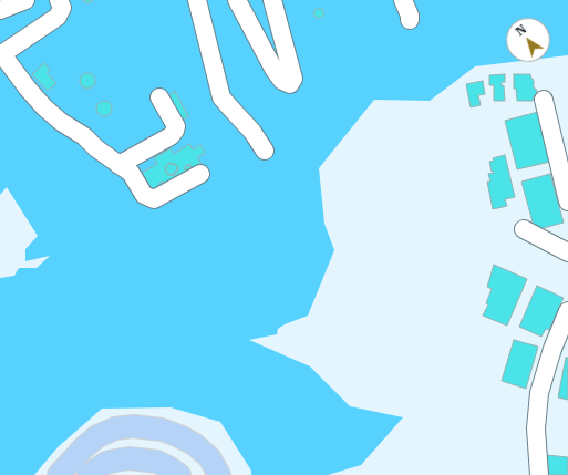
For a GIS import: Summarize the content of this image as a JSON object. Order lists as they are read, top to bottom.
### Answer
{
  "north": "top left"
}
